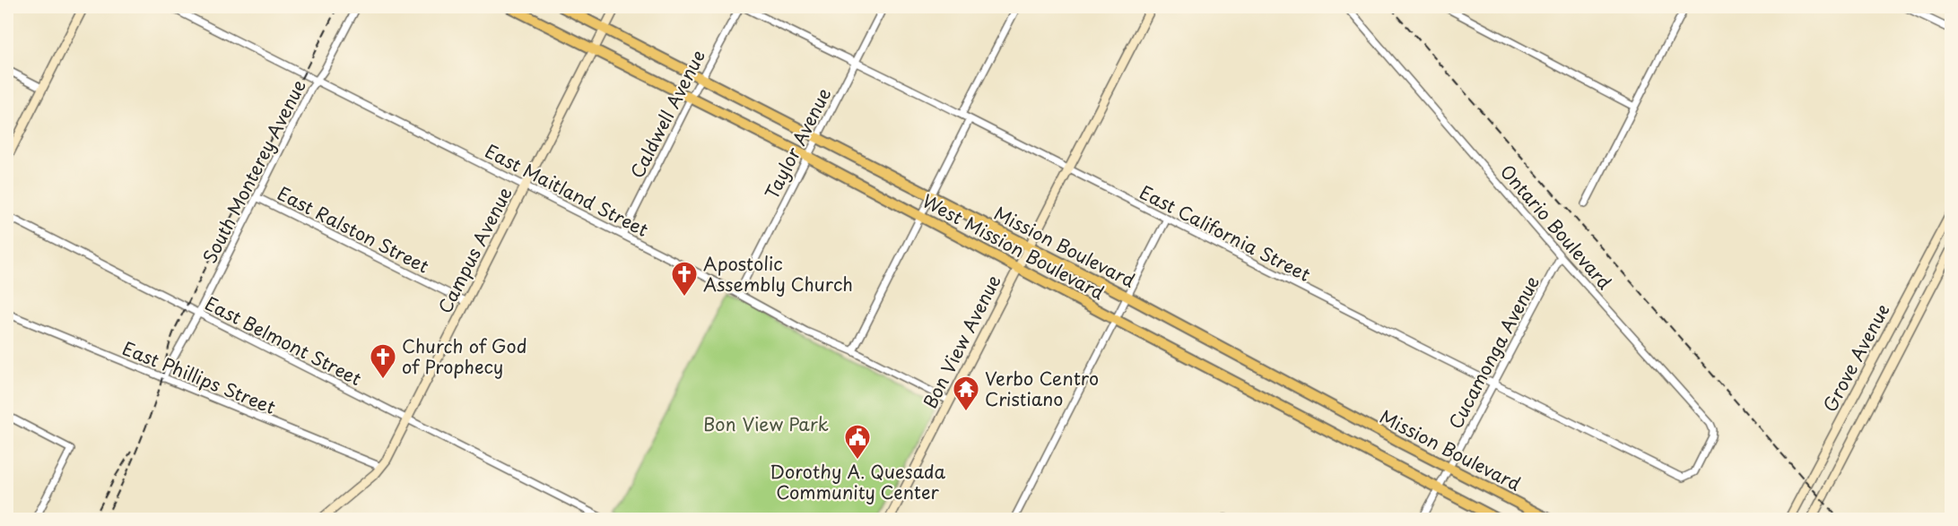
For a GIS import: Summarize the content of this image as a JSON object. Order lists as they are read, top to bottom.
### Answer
{
  "streets": {
    "main road": ["West Mission Boulevard", "Mission Boulevard"],
    "street": [
      "Caldwell Avenue",
      "Taylor Avenue",
      "South Monterey Avenue",
      "East Maitland Street",
      "Ontario Boulevard",
      "East Ralston Street",
      "East California Street",
      "Campus Avenue",
      "East Belmont Street",
      "Bon View Avenue",
      "Cucamonga Avenue",
      "Grove Avenue",
      "East Phillips Street"
    ]
  },
  "crossings": [
    ["Caldwell Avenue", "East Maitland Street"],
    ["Caldwell Avenue", "East California Street"],
    ["Caldwell Avenue", "West Mission Boulevard"],
    ["Caldwell Avenue", "Mission Boulevard"],
    ["Taylor Avenue", "East Maitland Street"],
    ["Taylor Avenue", "East California Street"],
    ["Taylor Avenue", "West Mission Boulevard"],
    ["Taylor Avenue", "Mission Boulevard"],
    ["South Monterey Avenue", "East Maitland Street"],
    ["South Monterey Avenue", "East Ralston Street"],
    ["South Monterey Avenue", "East Belmont Street"],
    ["South Monterey Avenue", "East Phillips Street"],
    ["East Maitland Street", "Campus Avenue"],
    ["East Maitland Street", "Bon View Avenue"],
    ["Ontario Boulevard", "East California Street"],
    ["Ontario Boulevard", "Cucamonga Avenue"],
    ["East Ralston Street", "Campus Avenue"],
    ["East California Street", "Bon View Avenue"],
    ["East California Street", "Cucamonga Avenue"],
    ["West Mission Boulevard", "Campus Avenue"],
    ["West Mission Boulevard", "Bon View Avenue"],
    ["West Mission Boulevard", "Cucamonga Avenue"],
    ["Mission Boulevard", "Campus Avenue"],
    ["Mission Boulevard", "Bon View Avenue"],
    ["Mission Boulevard", "Cucamonga Avenue"],
    ["Campus Avenue", "East Belmont Street"],
    ["Campus Avenue", "East Phillips Street"]
  ],
  "parks": ["Bon View Park"],
  "places": {
    "church": ["Apostolic Assembly Church", "Church of God of Prophecy"],
    "temple": ["Verbo Centro Cristiano"],
    "public building": ["Dorothy A. Quesada Community Center"]
  }
}
